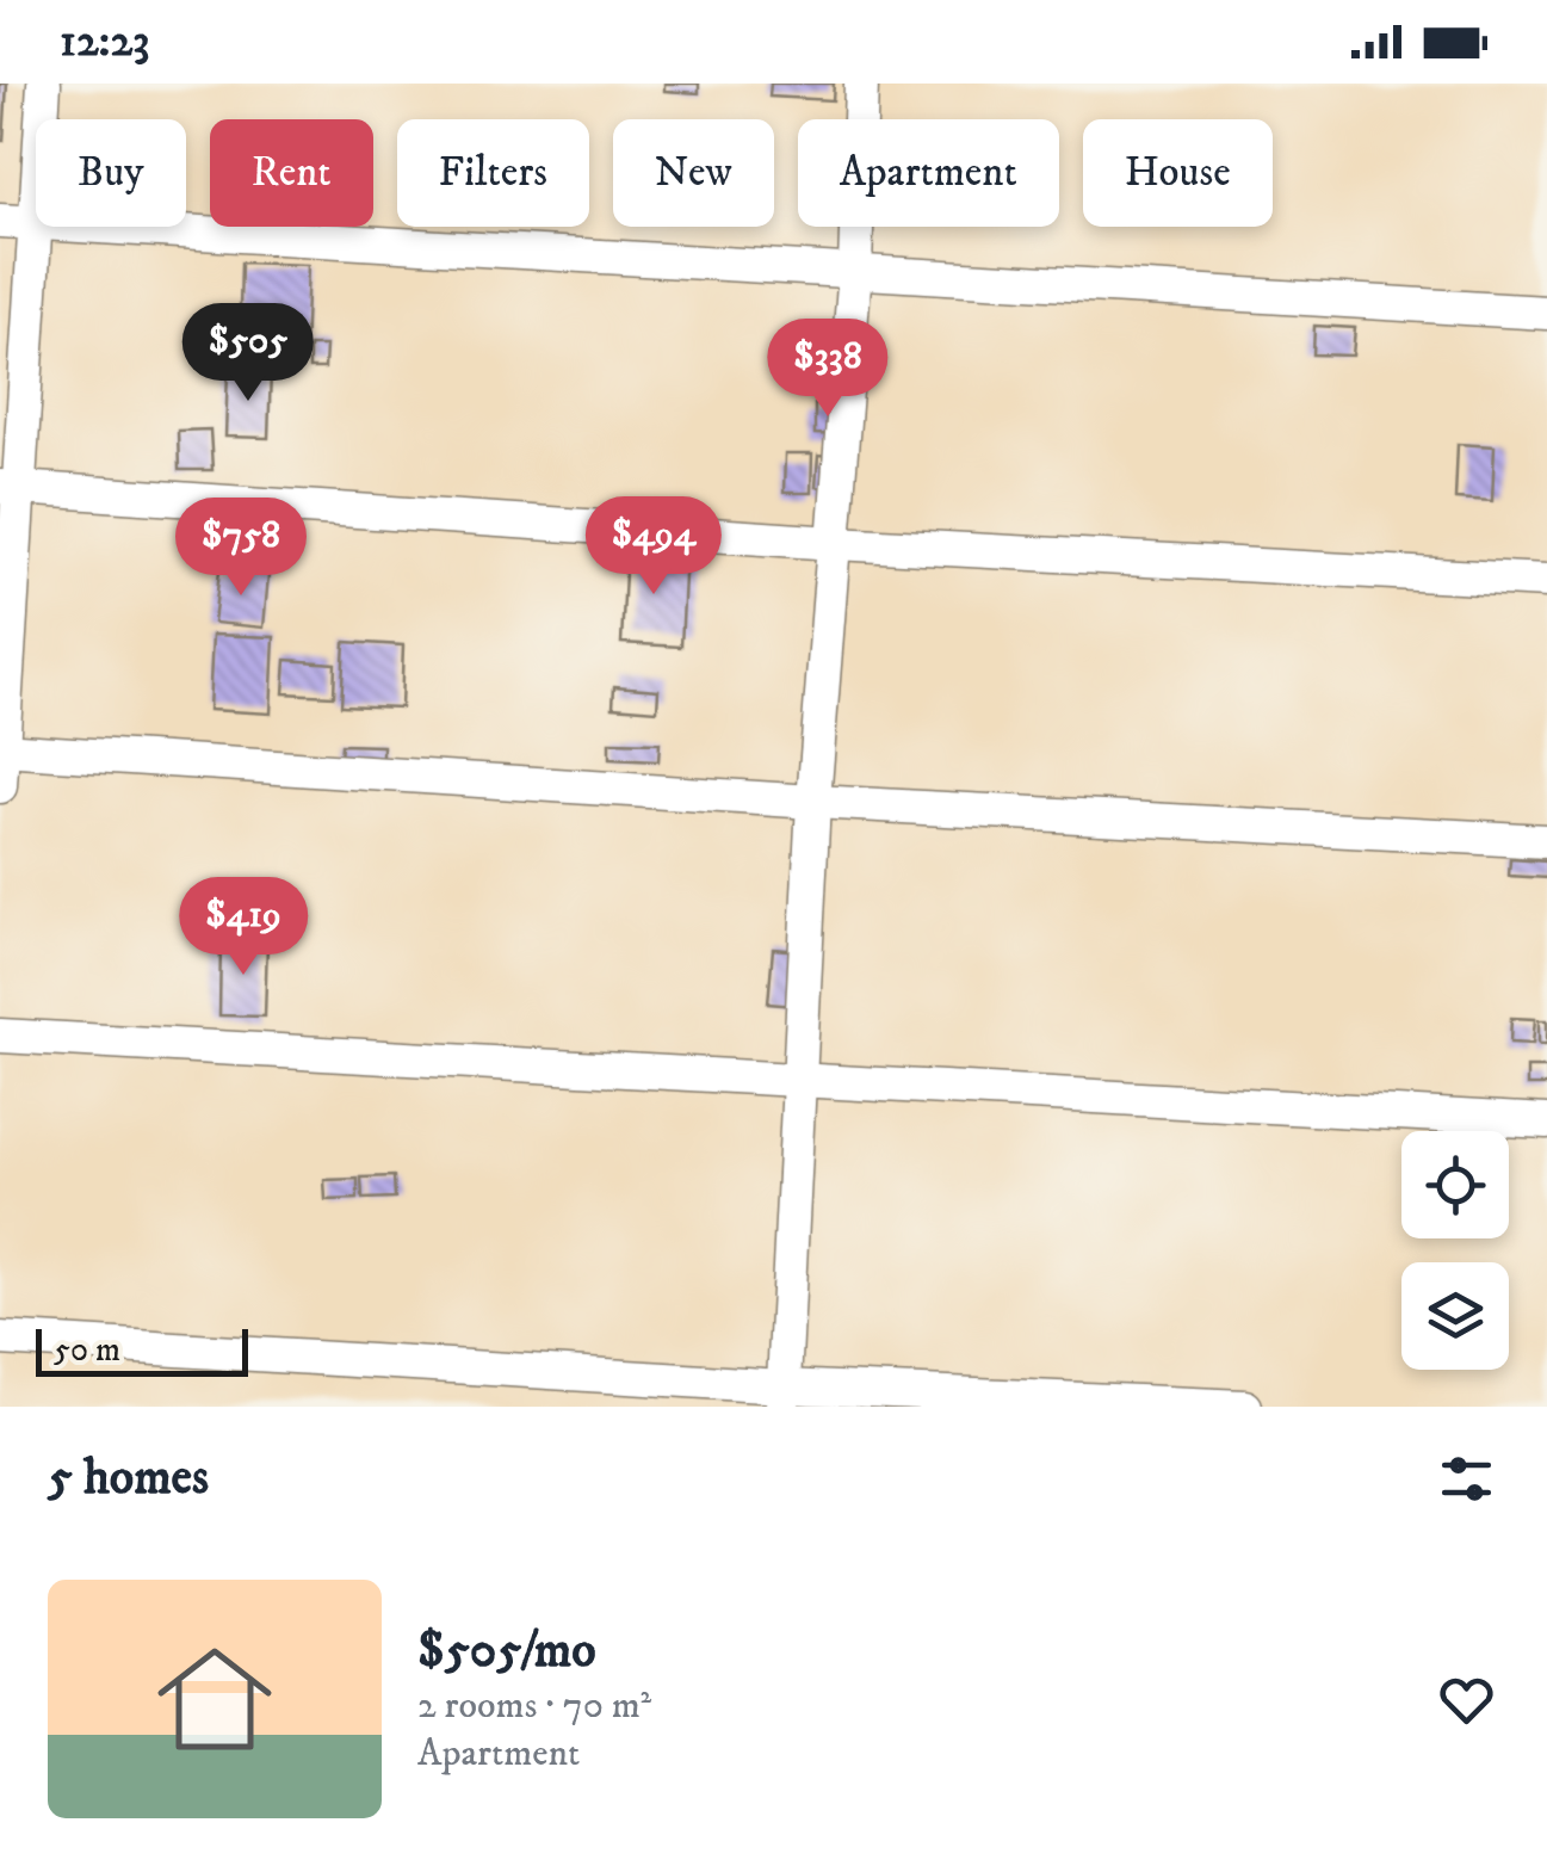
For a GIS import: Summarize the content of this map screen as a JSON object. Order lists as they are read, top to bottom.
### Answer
{
  "scale_bar": "50 m",
  "page": {
    "status": "12:23",
    "chip": [
      "Buy",
      "Rent",
      "Filters",
      "New",
      "Apartment",
      "House"
    ],
    "price": [
      "$505",
      "$338",
      "$494",
      "$758",
      "$419"
    ],
    "scale": "50 m",
    "heading": "5 homes",
    "list": [
      {
        "name": "$505/mo",
        "note": "2 rooms · 70 m² · Apartment"
      }
    ]
  }
}
